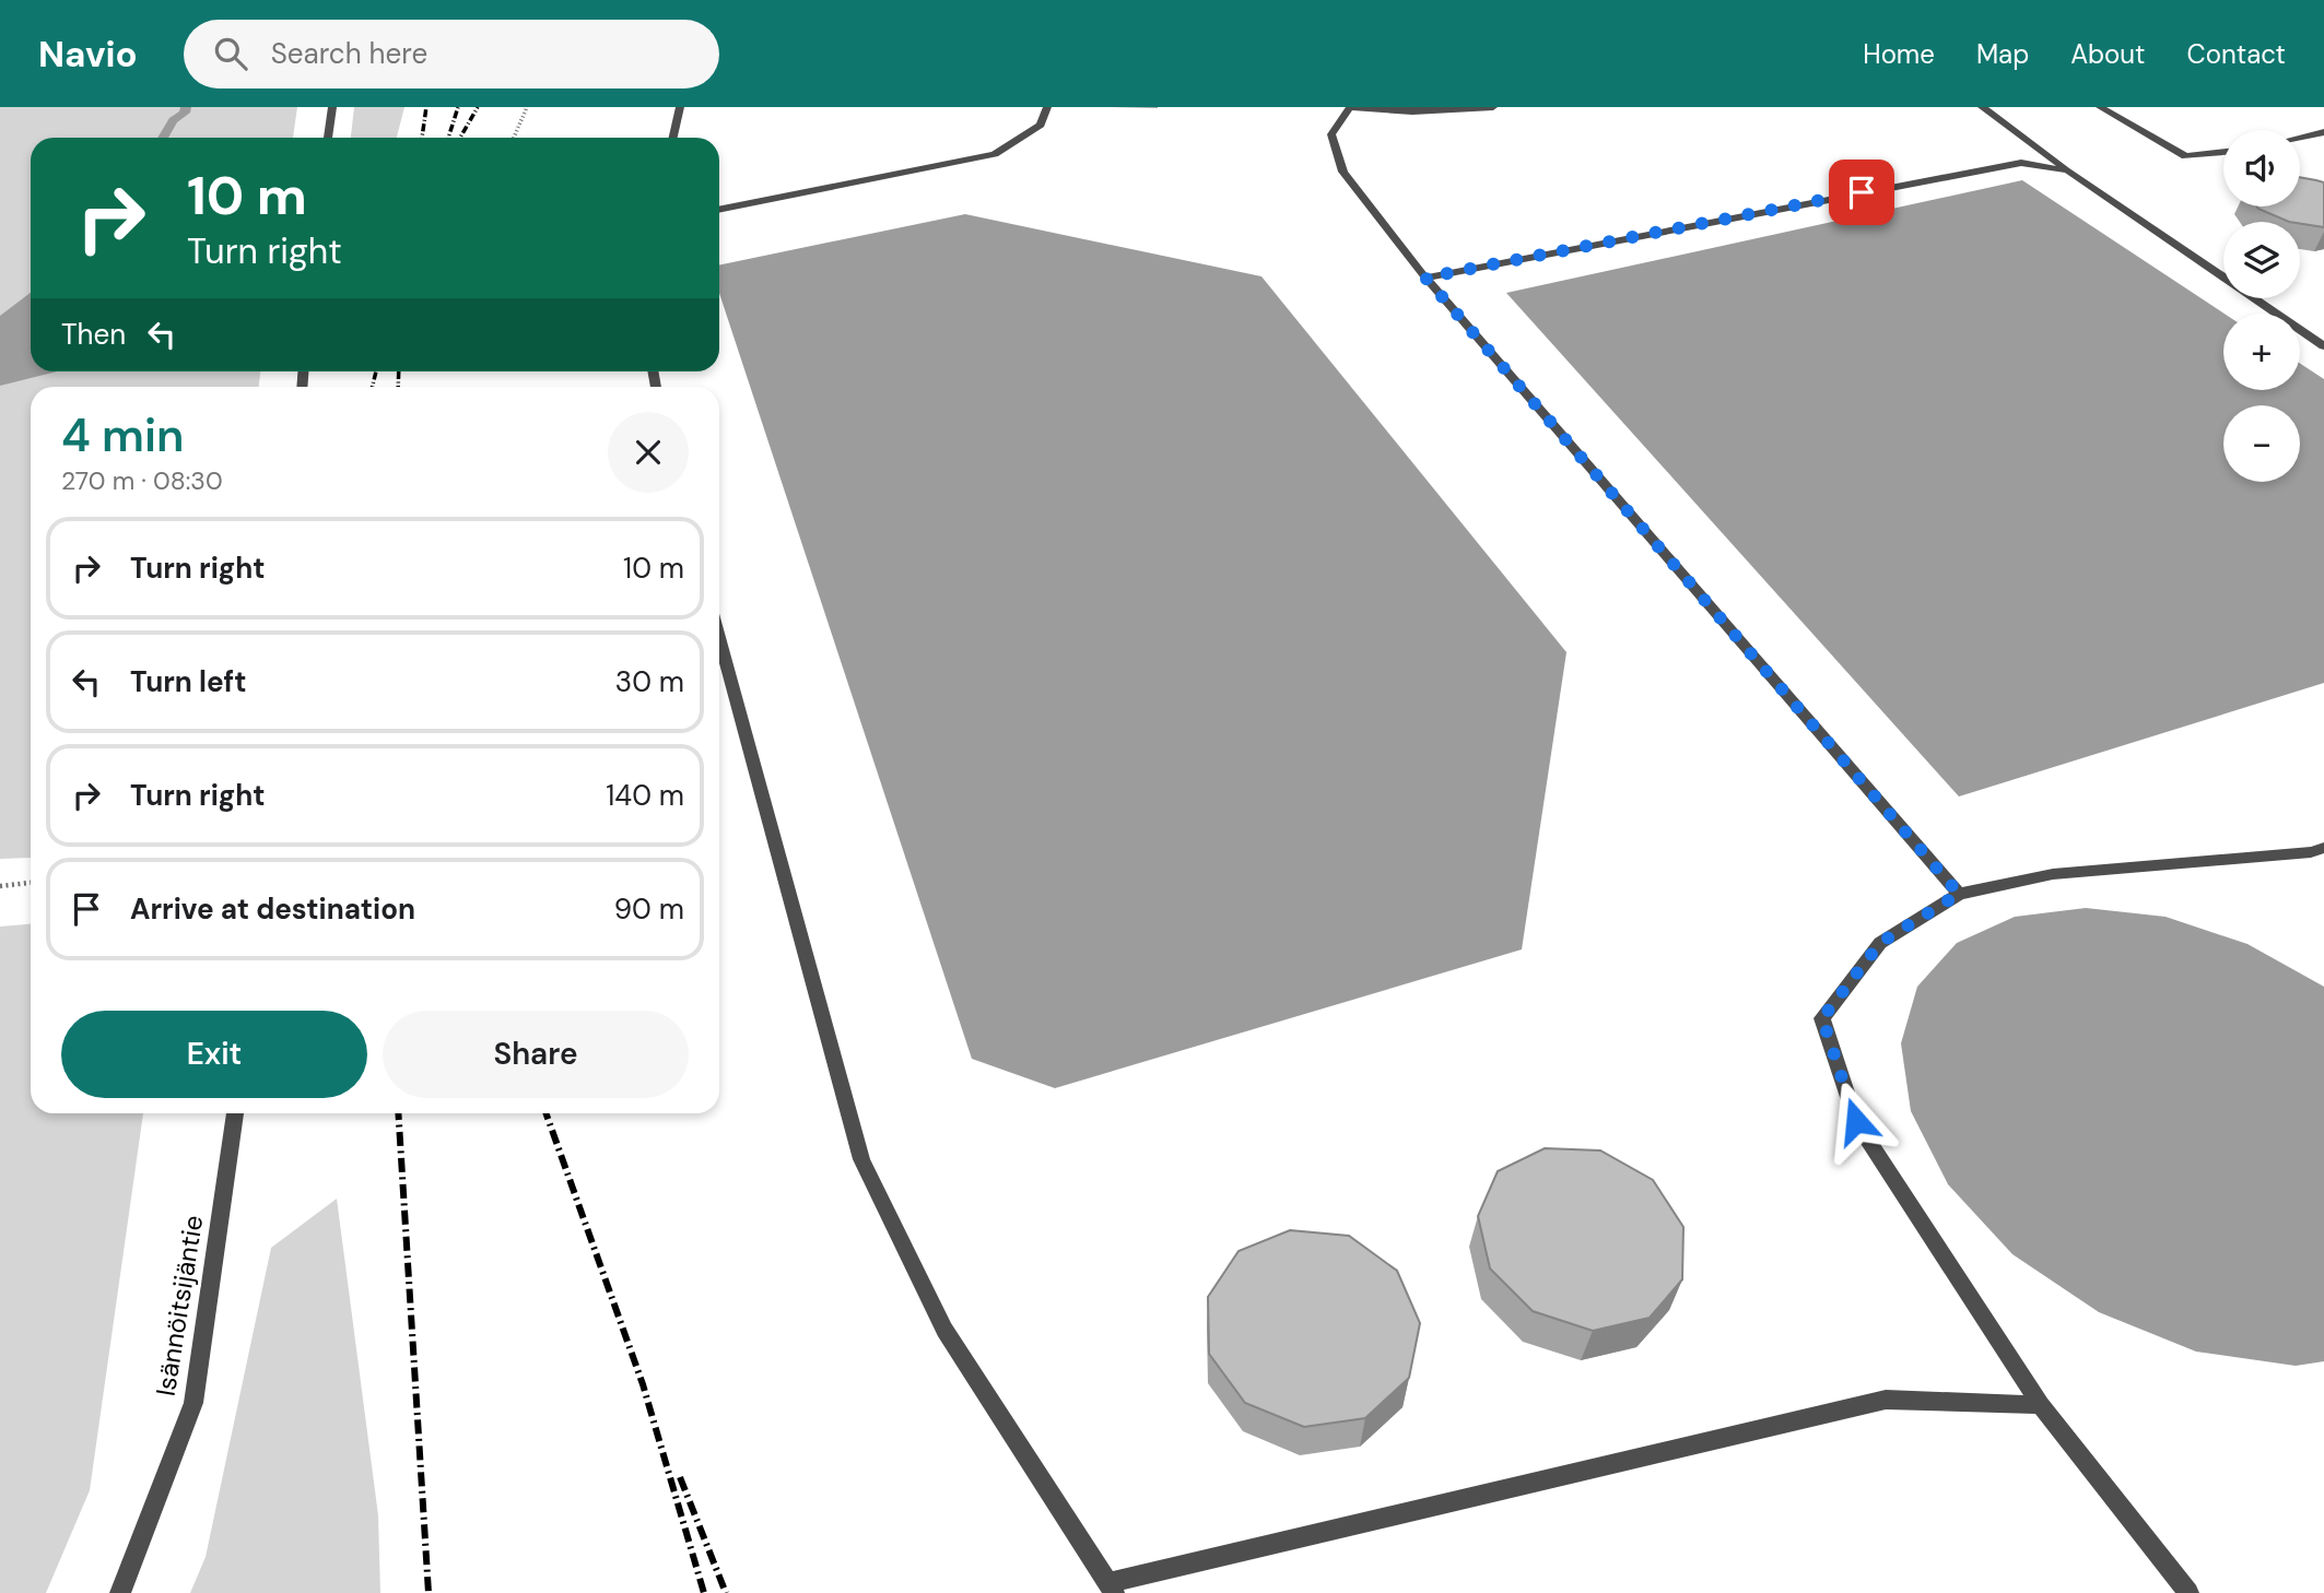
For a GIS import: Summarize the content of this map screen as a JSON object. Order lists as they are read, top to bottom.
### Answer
{
  "streets": {
    "street": ["Isännöitsijäntie"]
  },
  "page": {
    "header": "Navio",
    "search": "Search here",
    "nav": [
      "Home",
      "Map",
      "About",
      "Contact"
    ],
    "map_buttons": ["+", "−"],
    "turn": ["10 m", "Turn right"],
    "then": "Then",
    "heading": ["4 min", "270 m · 08:30"],
    "list": [
      {
        "name": "Turn right",
        "value": "10 m"
      },
      {
        "name": "Turn left",
        "value": "30 m"
      },
      {
        "name": "Turn right",
        "value": "140 m"
      },
      {
        "name": "Arrive at destination",
        "value": "90 m"
      }
    ],
    "buttons": ["Exit", "Share"]
  }
}
